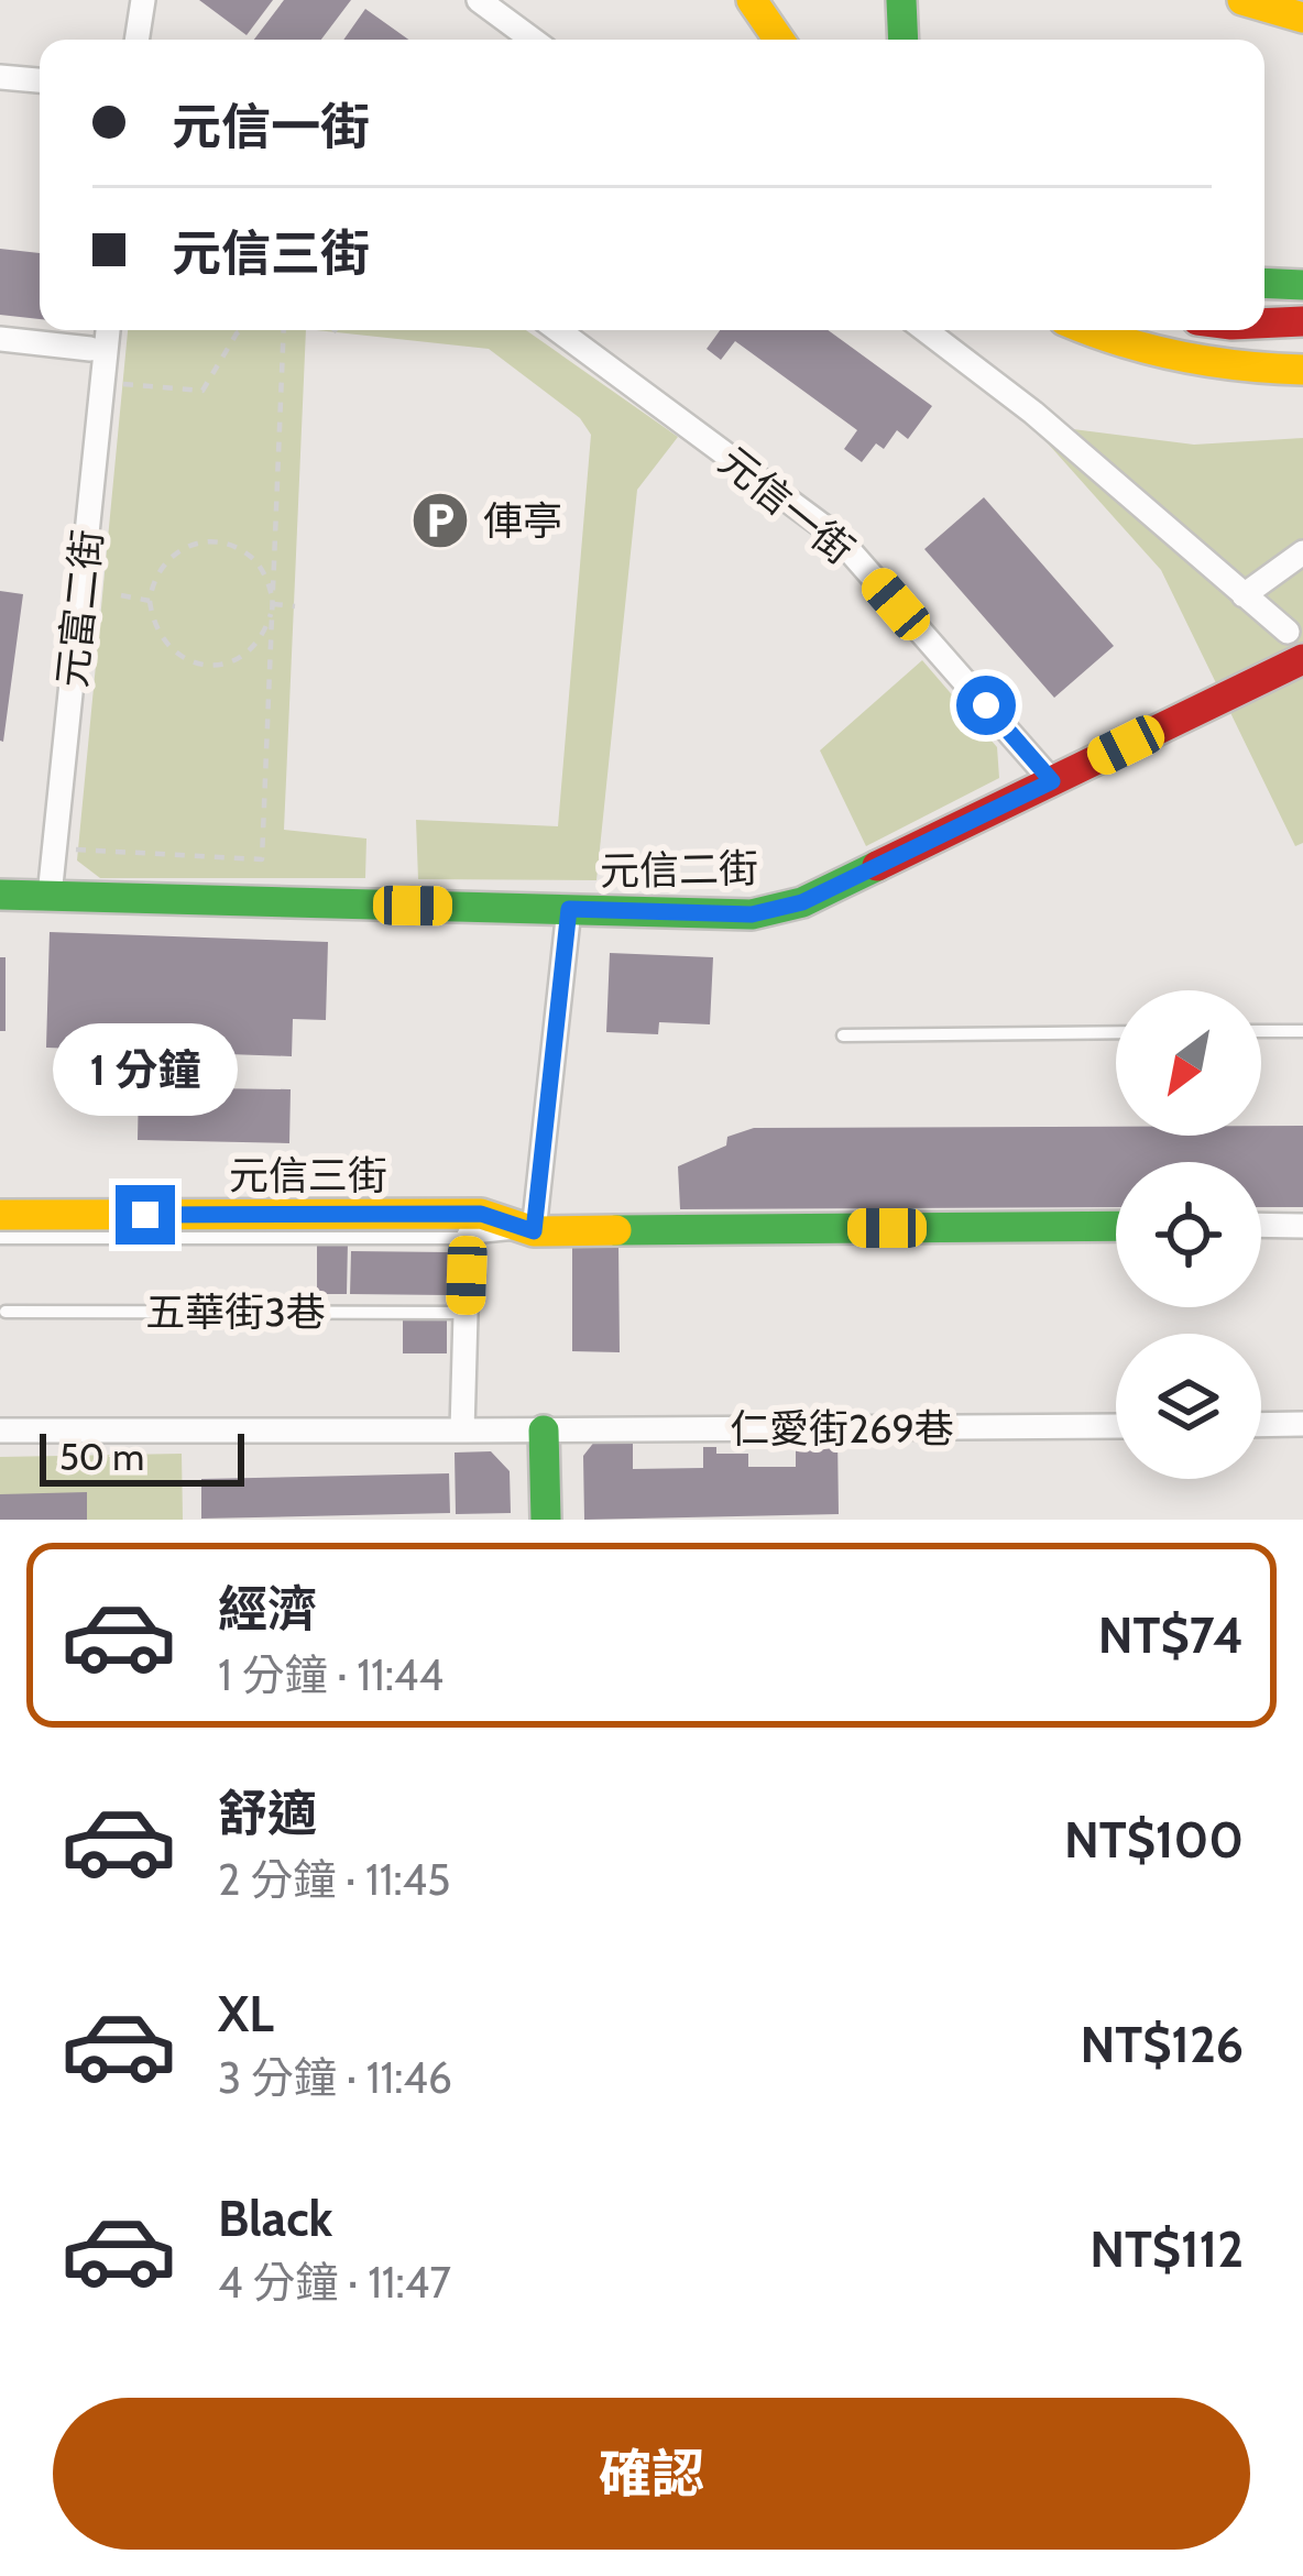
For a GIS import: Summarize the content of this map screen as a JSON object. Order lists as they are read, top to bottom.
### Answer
{
  "streets": {
    "main road": ["元信二街", "元信三街"],
    "street": ["元信一街", "元富二街", "仁愛街269巷"],
    "lane": ["五華街3巷"]
  },
  "crossings": [
    ["元信一街", "元信二街"],
    ["元富二街", "元信二街"]
  ],
  "places": {
    "parking": ["俥亭"]
  },
  "scale_bar": "50 m",
  "north": "bottom left",
  "page": {
    "banner": ["元信一街", "元信三街"],
    "bubble": "1 分鐘",
    "scale": "50 m",
    "list": [
      {
        "name": "經濟",
        "note": "1 分鐘 · 11:44",
        "value": "NT$74"
      },
      {
        "name": "舒適",
        "note": "2 分鐘 · 11:45",
        "value": "NT$100"
      },
      {
        "name": "XL",
        "note": "3 分鐘 · 11:46",
        "value": "NT$126"
      },
      {
        "name": "Black",
        "note": "4 分鐘 · 11:47",
        "value": "NT$112"
      }
    ],
    "buttons": "確認"
  }
}
